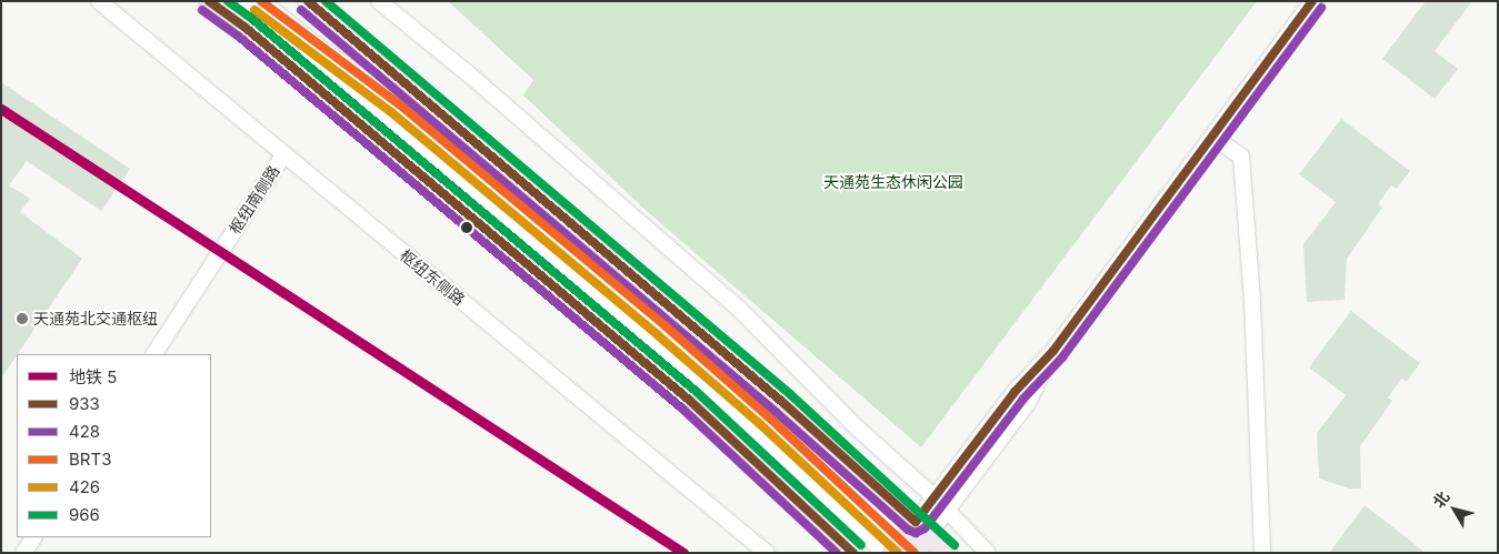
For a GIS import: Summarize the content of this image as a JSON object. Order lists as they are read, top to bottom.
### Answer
{
  "streets": {
    "street": ["枢纽南侧路", "枢纽东侧路"]
  },
  "crossings": [
    ["枢纽南侧路", "枢纽东侧路"]
  ],
  "parks": ["天通苑生态休闲公园"],
  "places": ["天通苑北交通枢纽"],
  "lines": [
    "transit line 933",
    "transit line BRT3",
    "transit line 966",
    "transit line 428",
    "transit line 426",
    "metro line 5"
  ],
  "legend": [
    "地铁 5",
    "933",
    "428",
    "BRT3",
    "426",
    "966"
  ],
  "north": "top left"
}
